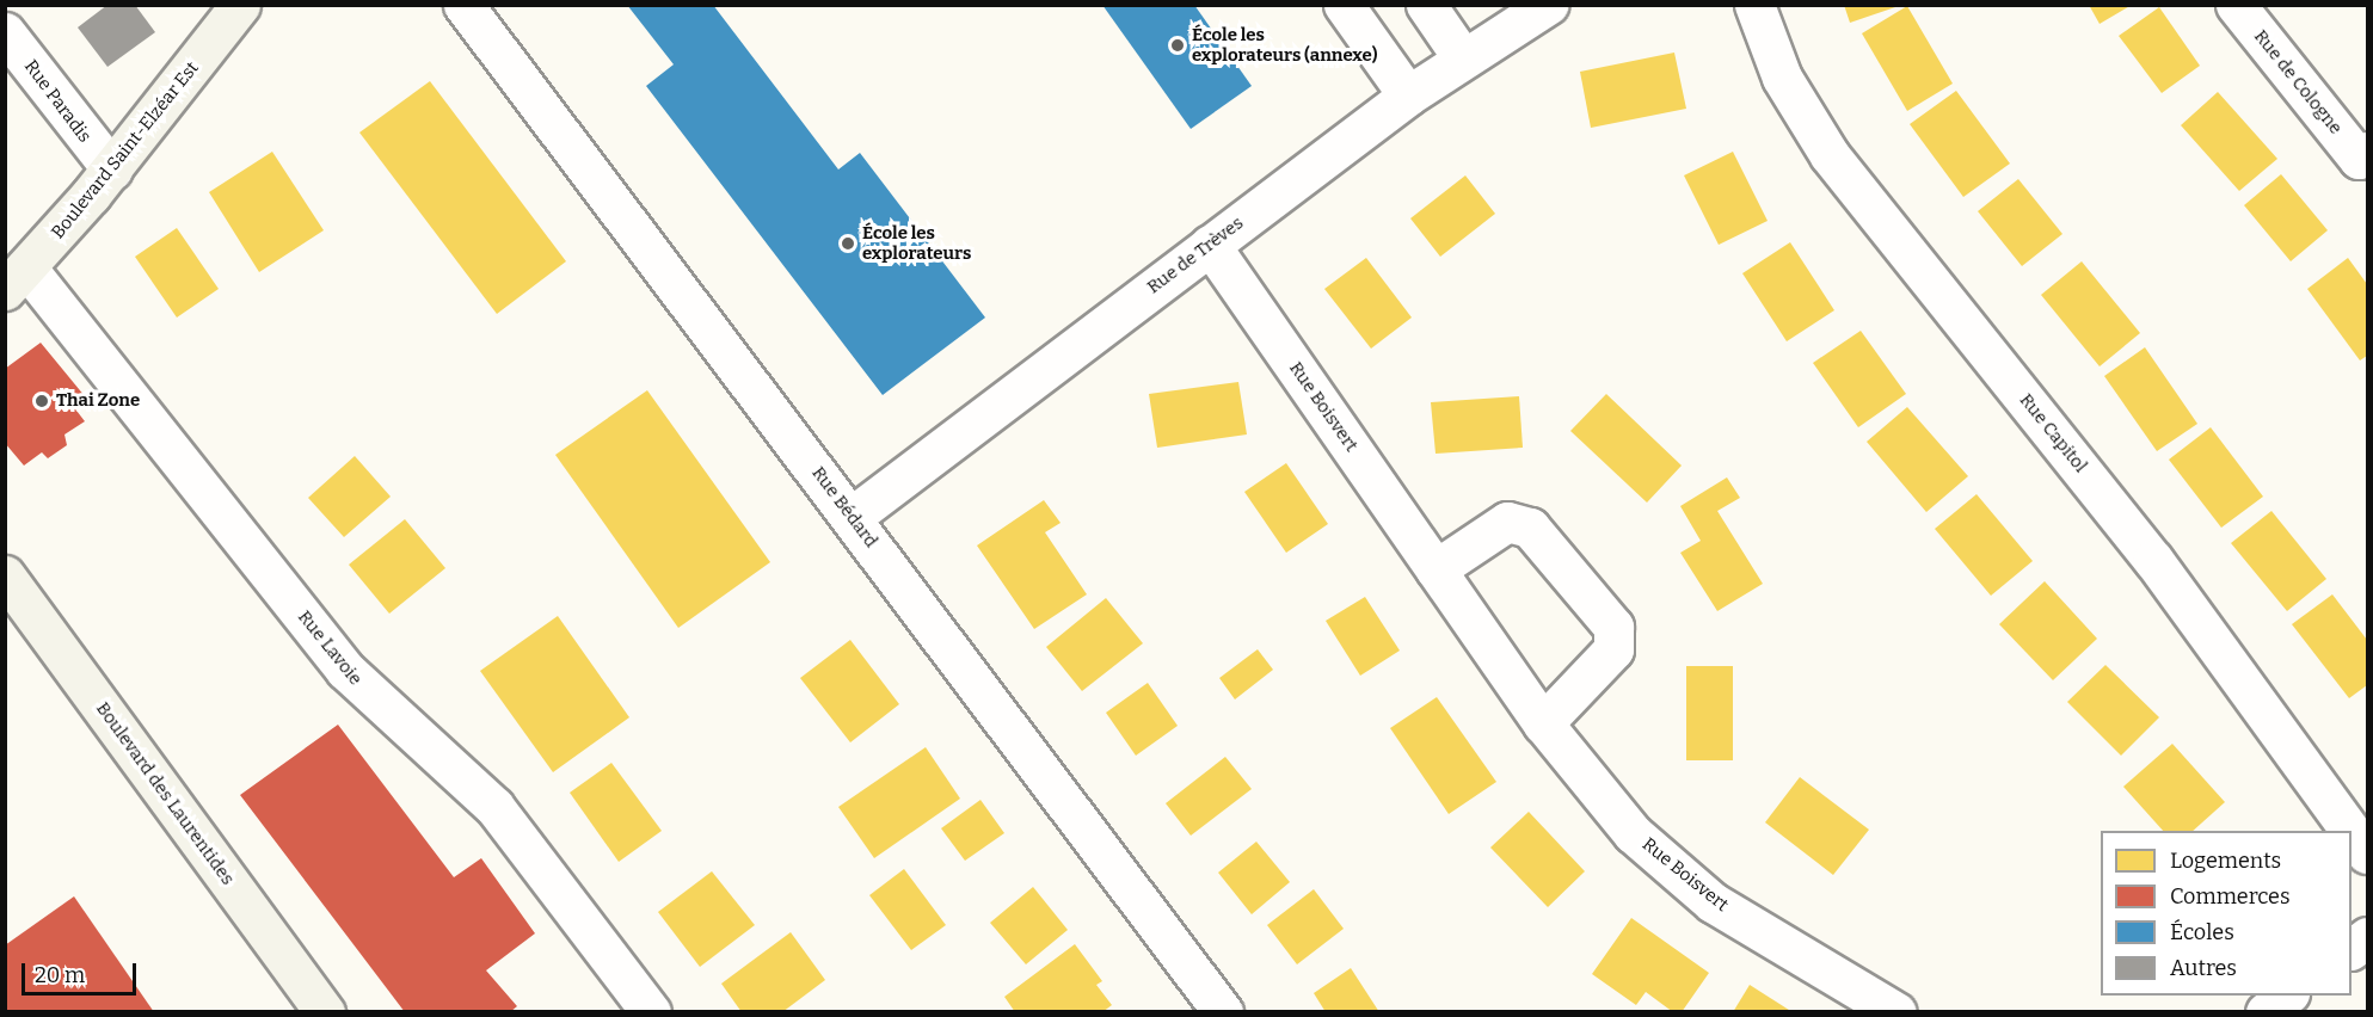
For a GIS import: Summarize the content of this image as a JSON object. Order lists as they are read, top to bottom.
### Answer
{
  "streets": {
    "main road": ["Boulevard Saint-Elzéar Est", "Boulevard des Laurentides"],
    "street": [
      "Rue de Cologne",
      "Rue Paradis",
      "Rue de Trèves",
      "Rue Boisvert",
      "Rue Capitol",
      "Rue Bédard",
      "Rue Lavoie"
    ]
  },
  "crossings": [
    ["Rue Paradis", "Boulevard Saint-Elzéar Est"],
    ["Boulevard Saint-Elzéar Est", "Rue Lavoie"],
    ["Rue de Trèves", "Rue Boisvert"],
    ["Rue de Trèves", "Rue Bédard"]
  ],
  "places": ["École les explorateurs (annexe)", "École les explorateurs", "Thai Zone"],
  "legend": [
    "Logements",
    "Commerces",
    "Écoles",
    "Autres"
  ],
  "scale_bar": "20 m"
}
